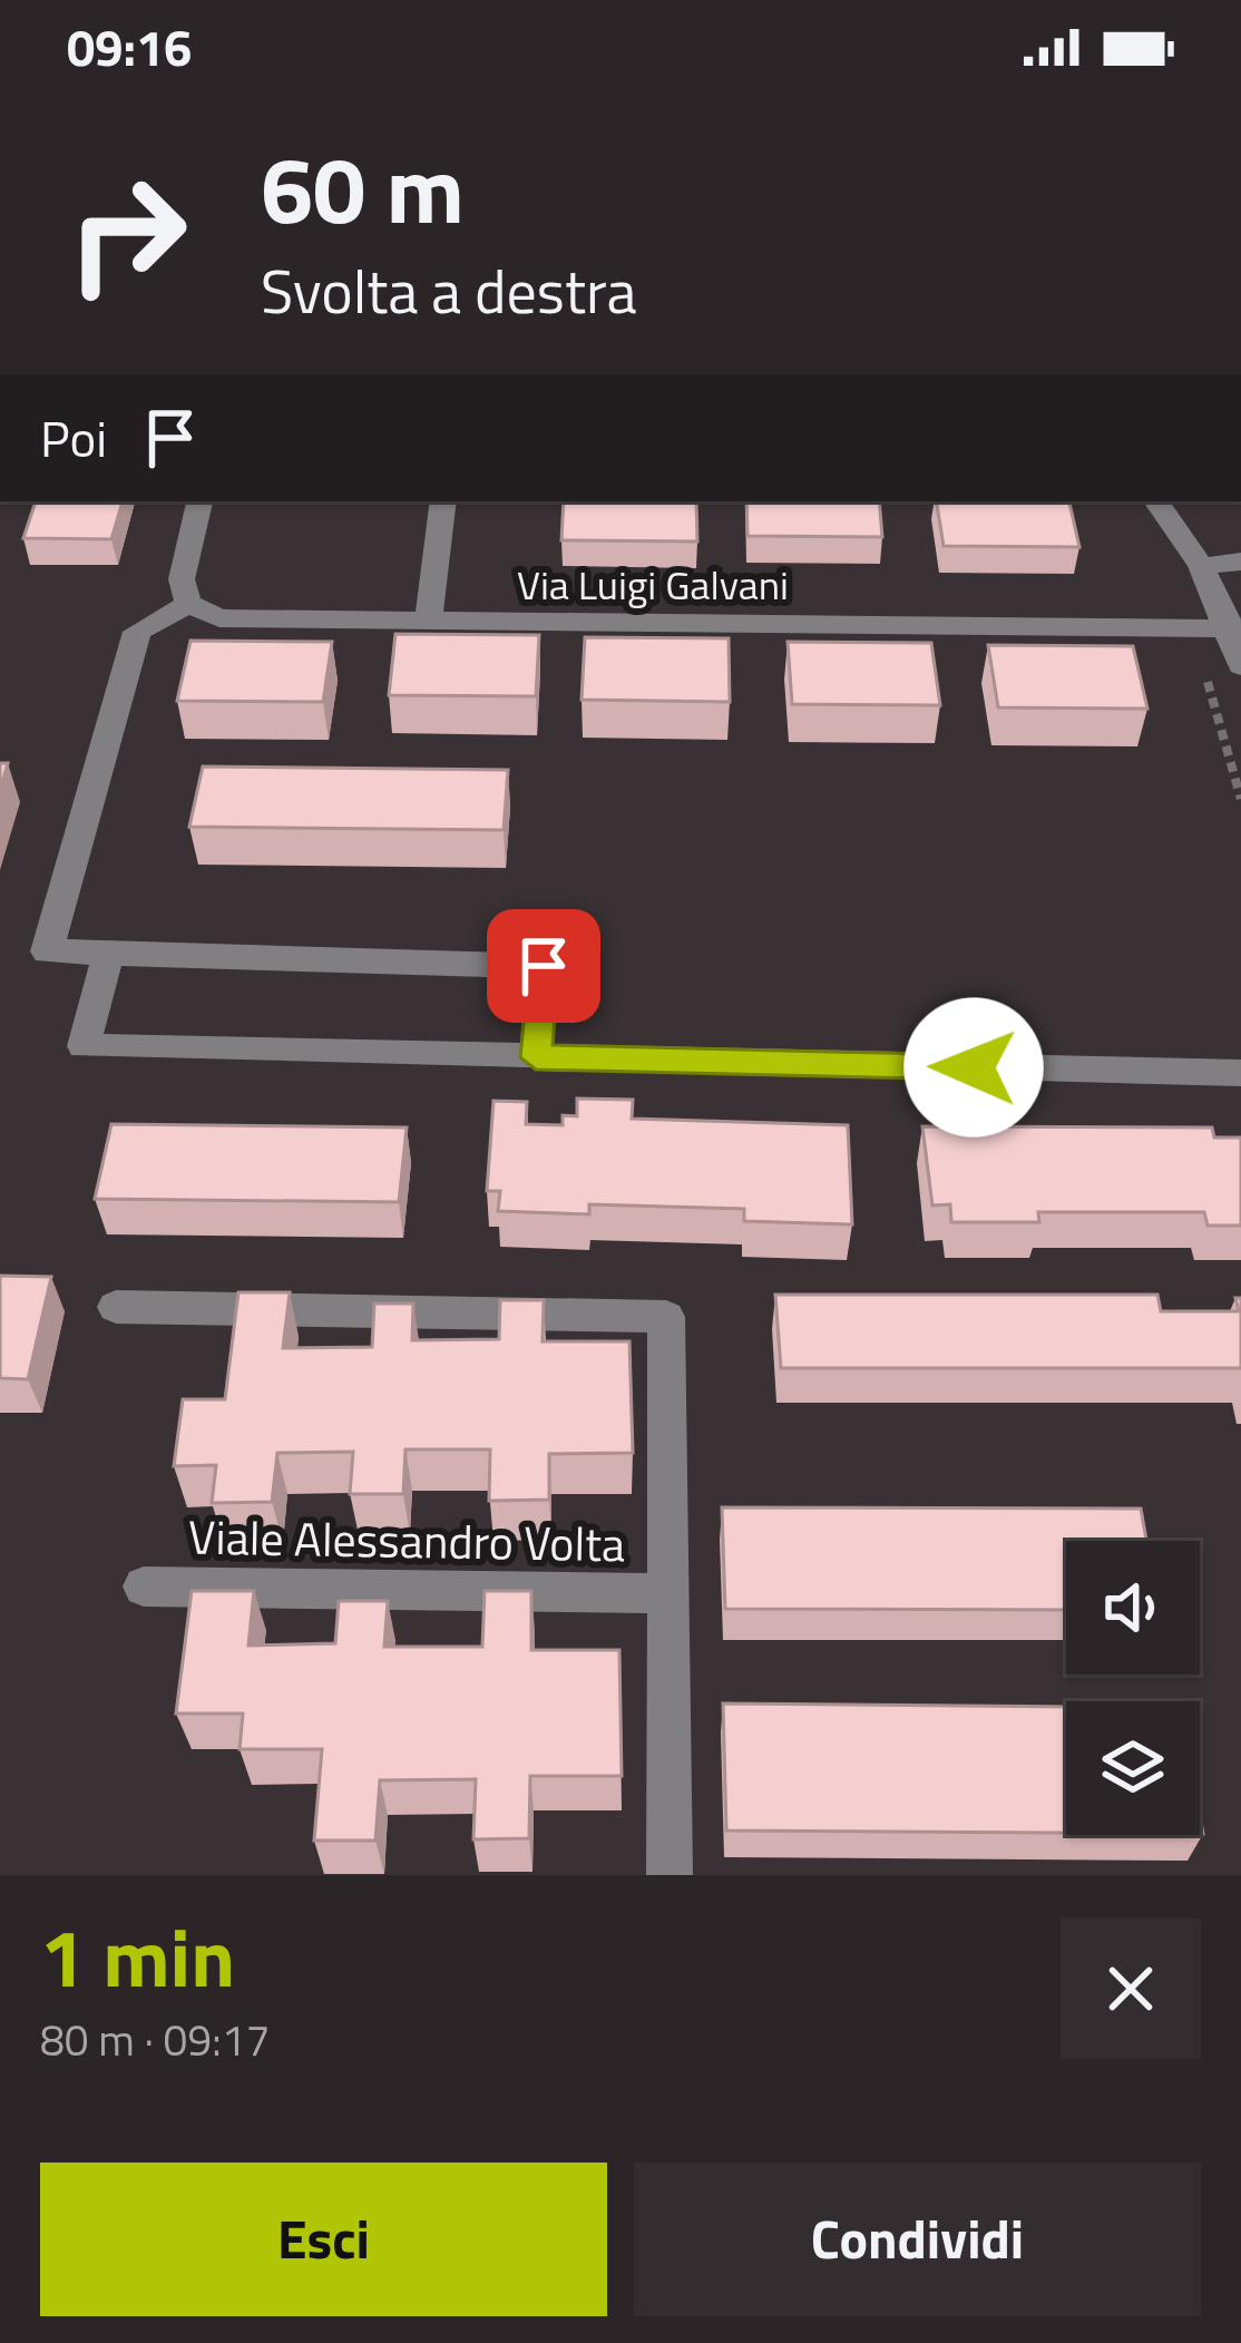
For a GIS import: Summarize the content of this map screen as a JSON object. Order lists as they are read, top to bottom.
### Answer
{
  "streets": {
    "street": ["Via Luigi Galvani", "Viale Alessandro Volta"]
  },
  "page": {
    "status": "09:16",
    "turn": ["60 m", "Svolta a destra"],
    "then": "Poi",
    "heading": ["1 min", "80 m · 09:17"],
    "buttons": ["Esci", "Condividi"]
  }
}
